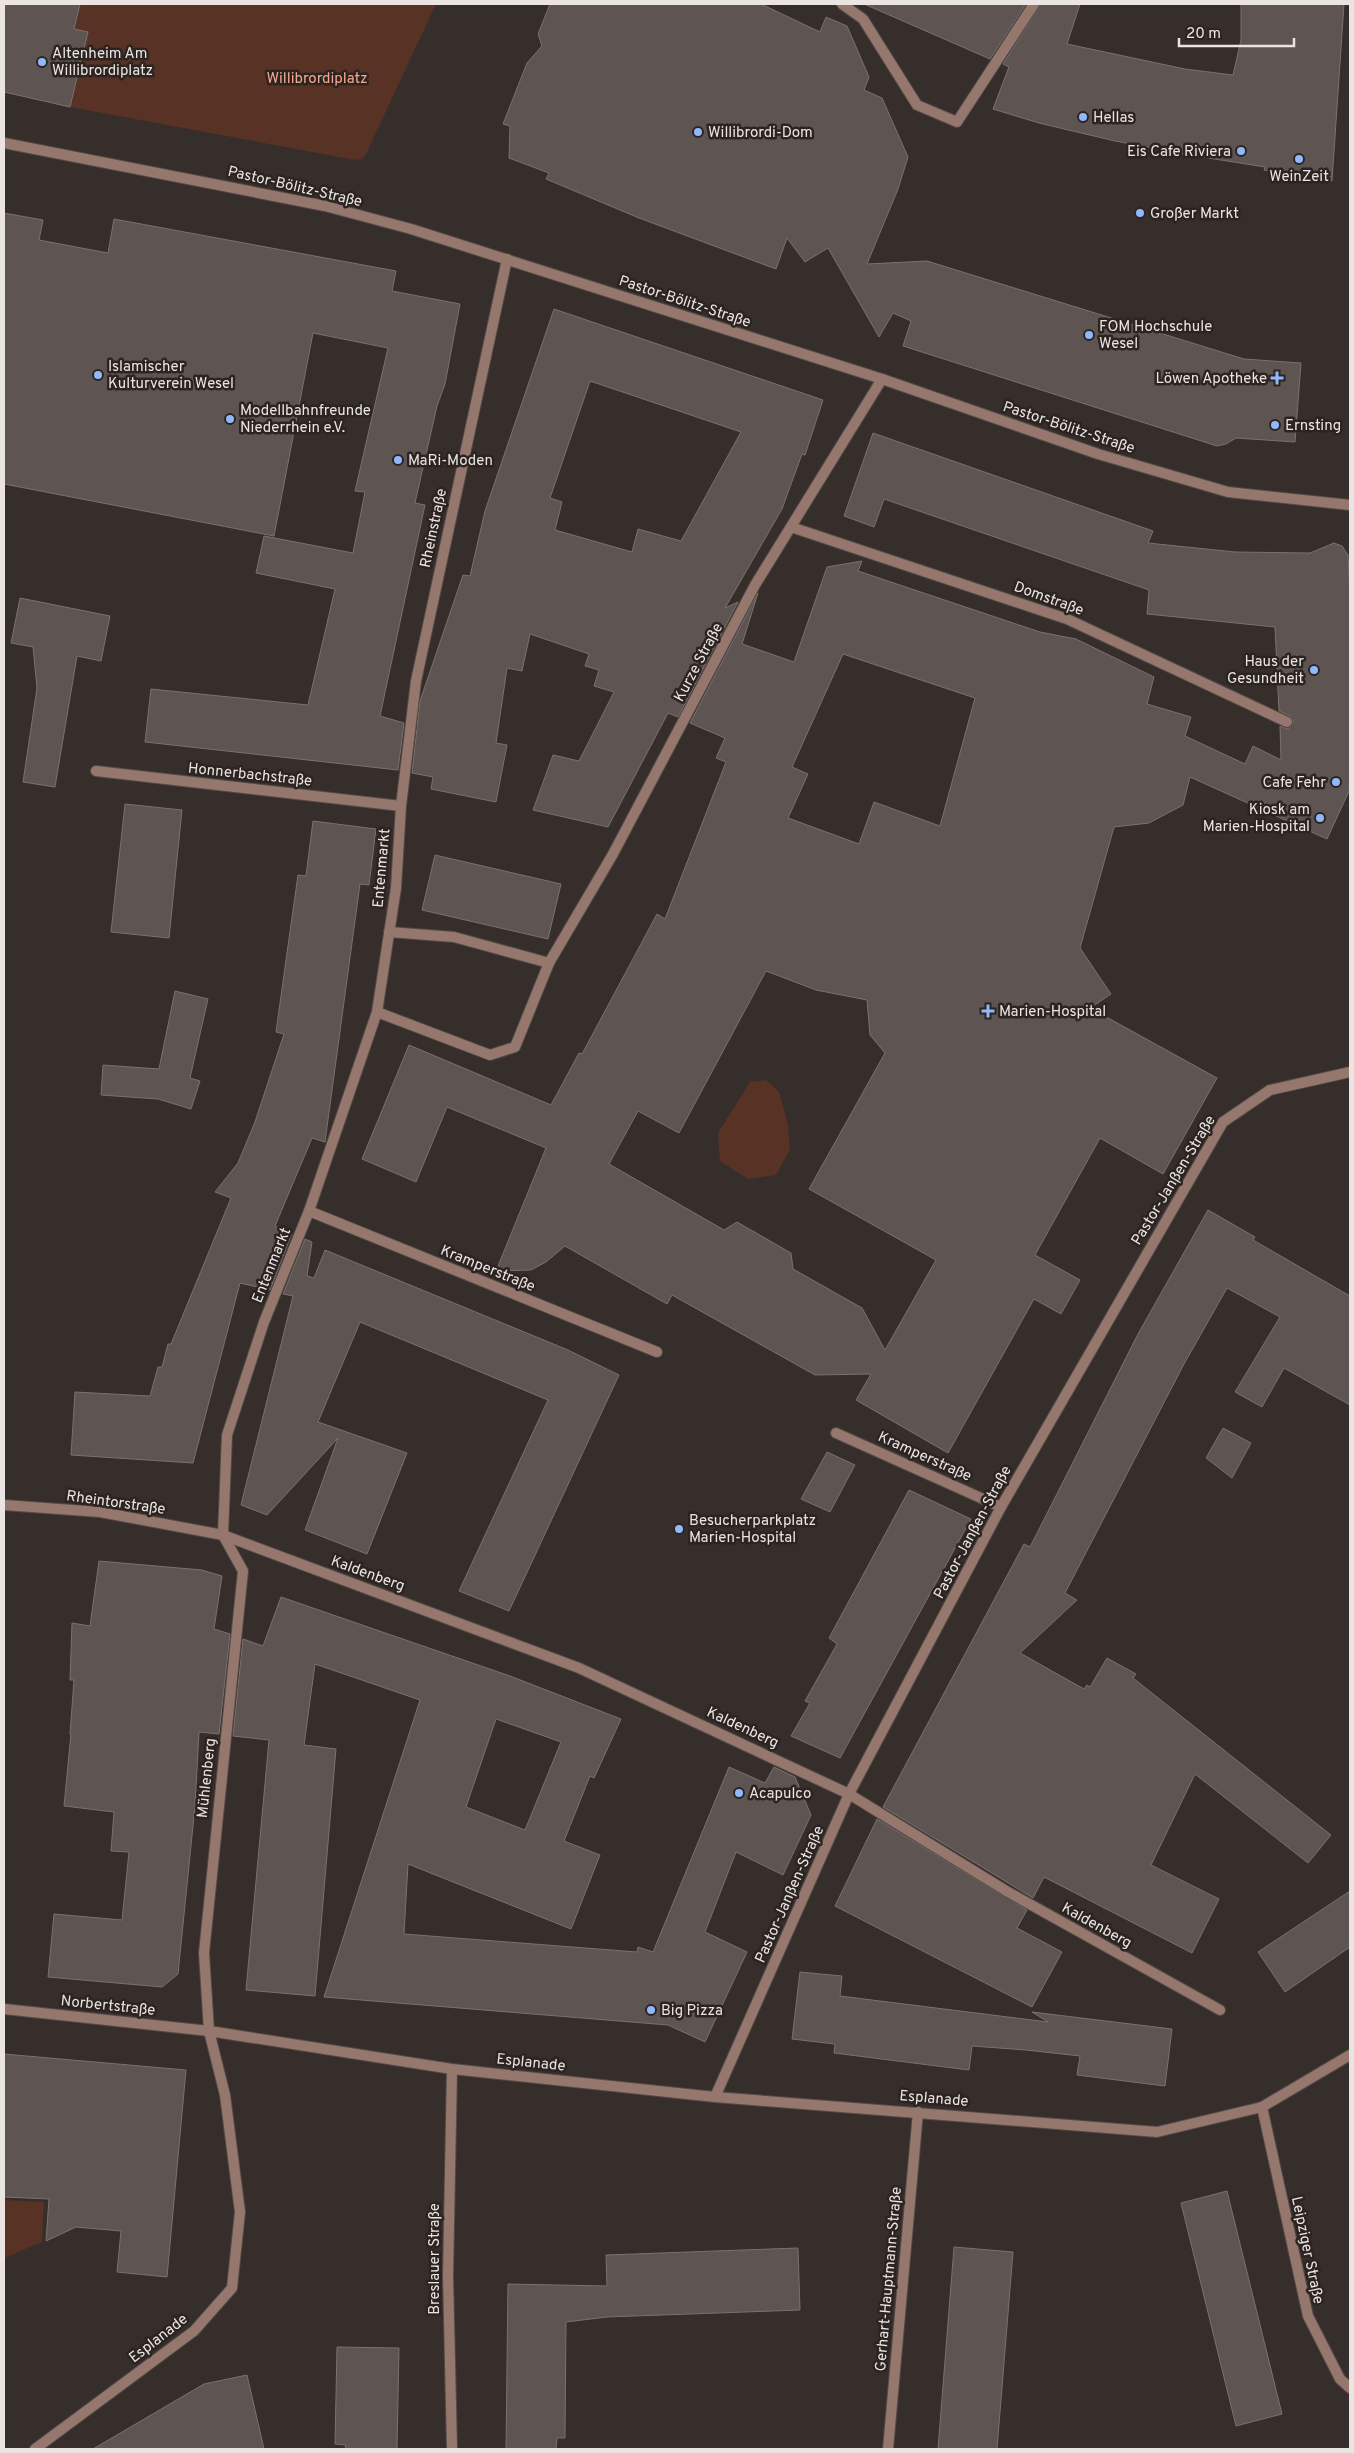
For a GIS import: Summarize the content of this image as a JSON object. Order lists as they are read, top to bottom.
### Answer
{
  "streets": {
    "street": [
      "Pastor-Bölitz-Straße",
      "Rheinstraße",
      "Domstraße",
      "Kurze Straße",
      "Honnerbachstraße",
      "Entenmarkt",
      "Pastor-Janßen-Straße",
      "Kramperstraße",
      "Rheintorstraße",
      "Kaldenberg",
      "Mühlenberg",
      "Norbertstraße",
      "Esplanade",
      "Leipziger Straße",
      "Breslauer Straße",
      "Gerhart-Hauptmann-Straße"
    ]
  },
  "crossings": [
    ["Pastor-Bölitz-Straße", "Rheinstraße"],
    ["Pastor-Bölitz-Straße", "Kurze Straße"],
    ["Rheinstraße", "Honnerbachstraße"],
    ["Rheinstraße", "Entenmarkt"],
    ["Domstraße", "Kurze Straße"],
    ["Honnerbachstraße", "Entenmarkt"],
    ["Entenmarkt", "Kramperstraße"],
    ["Entenmarkt", "Rheintorstraße"],
    ["Entenmarkt", "Kaldenberg"],
    ["Entenmarkt", "Mühlenberg"],
    ["Pastor-Janßen-Straße", "Kramperstraße"],
    ["Pastor-Janßen-Straße", "Kaldenberg"],
    ["Pastor-Janßen-Straße", "Esplanade"],
    ["Rheintorstraße", "Kaldenberg"],
    ["Rheintorstraße", "Mühlenberg"],
    ["Kaldenberg", "Mühlenberg"],
    ["Mühlenberg", "Norbertstraße"],
    ["Mühlenberg", "Esplanade"],
    ["Norbertstraße", "Esplanade"],
    ["Esplanade", "Leipziger Straße"],
    ["Esplanade", "Breslauer Straße"],
    ["Esplanade", "Gerhart-Hauptmann-Straße"]
  ],
  "parks": ["Willibrordiplatz"],
  "places": {
    "other": [
      "Altenheim Am Willibrordiplatz",
      "Hellas",
      "Willibrordi-Dom",
      "Eis Cafe Riviera",
      "WeinZeit",
      "Großer Markt",
      "FOM Hochschule Wesel",
      "Islamischer Kulturverein Wesel",
      "Modellbahnfreunde Niederrhein e.V.",
      "Ernsting",
      "MaRi-Moden",
      "Haus der Gesundheit",
      "Cafe Fehr",
      "Kiosk am Marien-Hospital",
      "Besucherparkplatz Marien-Hospital",
      "Acapulco",
      "Big Pizza"
    ],
    "health": ["Löwen Apotheke", "Marien-Hospital"]
  },
  "scale_bar": "20 m"
}
